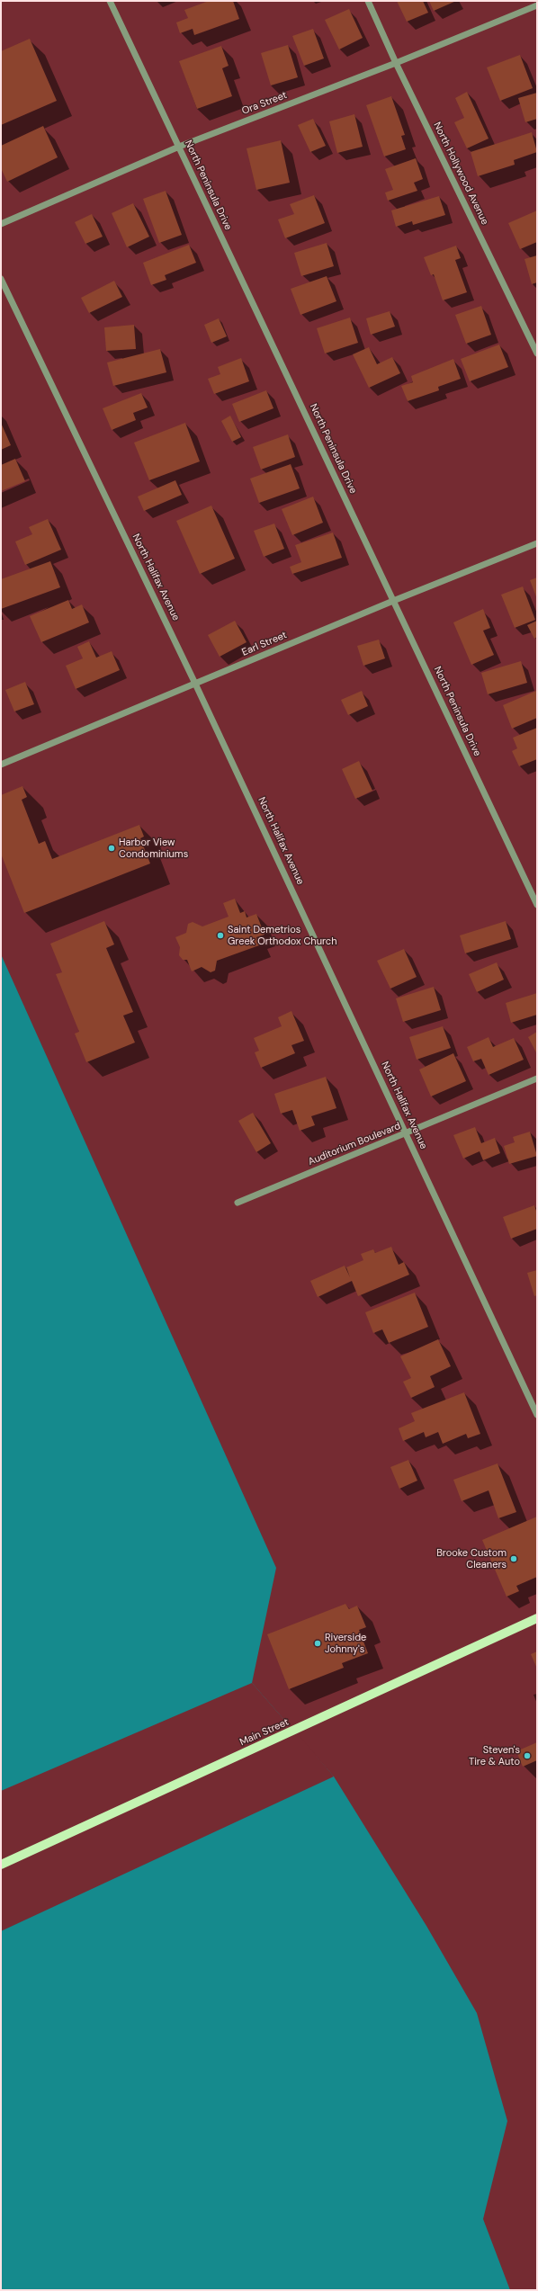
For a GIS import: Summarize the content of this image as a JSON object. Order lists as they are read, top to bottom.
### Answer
{
  "streets": {
    "main road": ["Main Street"],
    "street": [
      "Ora Street",
      "North Hollywood Avenue",
      "North Peninsula Drive",
      "North Halifax Avenue",
      "Earl Street",
      "Auditorium Boulevard"
    ]
  },
  "crossings": [
    ["Ora Street", "North Hollywood Avenue"],
    ["Ora Street", "North Peninsula Drive"],
    ["North Peninsula Drive", "Earl Street"],
    ["North Halifax Avenue", "Earl Street"],
    ["North Halifax Avenue", "Auditorium Boulevard"]
  ],
  "places": [
    "Harbor View Condominiums",
    "Saint Demetrios Greek Orthodox Church",
    "Brooke Custom Cleaners",
    "Riverside Johnny's",
    "Steven's Tire & Auto"
  ]
}
